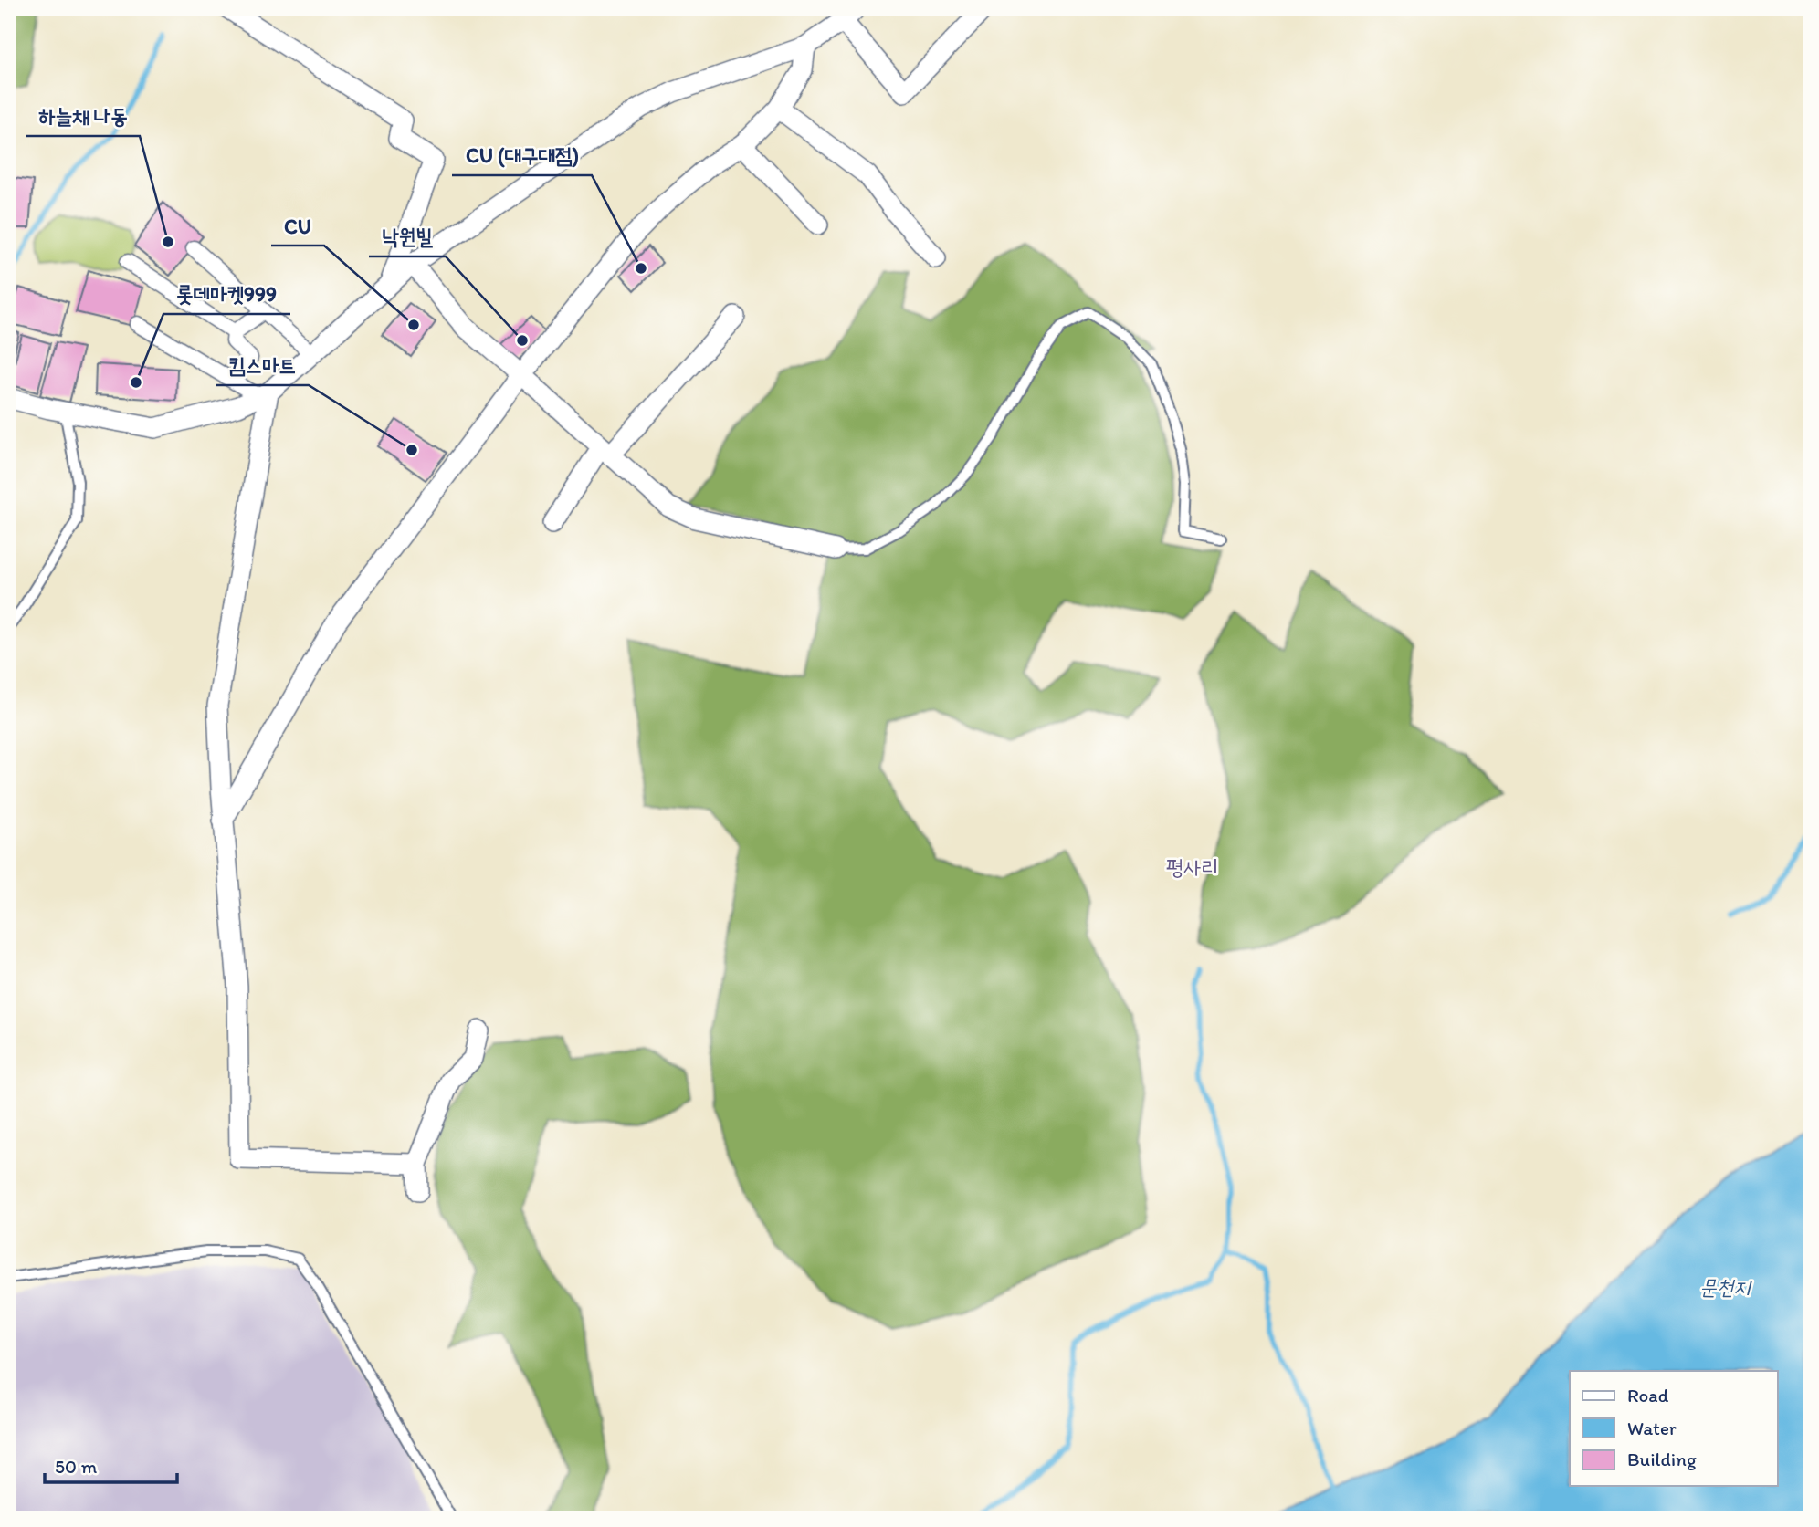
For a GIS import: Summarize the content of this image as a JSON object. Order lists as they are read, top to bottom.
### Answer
{
  "districts": ["평사리"],
  "water": ["문천지"],
  "places": [
    "하늘채 나동",
    "CU (대구대점)",
    "CU",
    "낙원빌",
    "롯데마켓999",
    "킴스마트"
  ],
  "legend": ["Road", "Water", "Building"],
  "scale_bar": "50 m"
}
